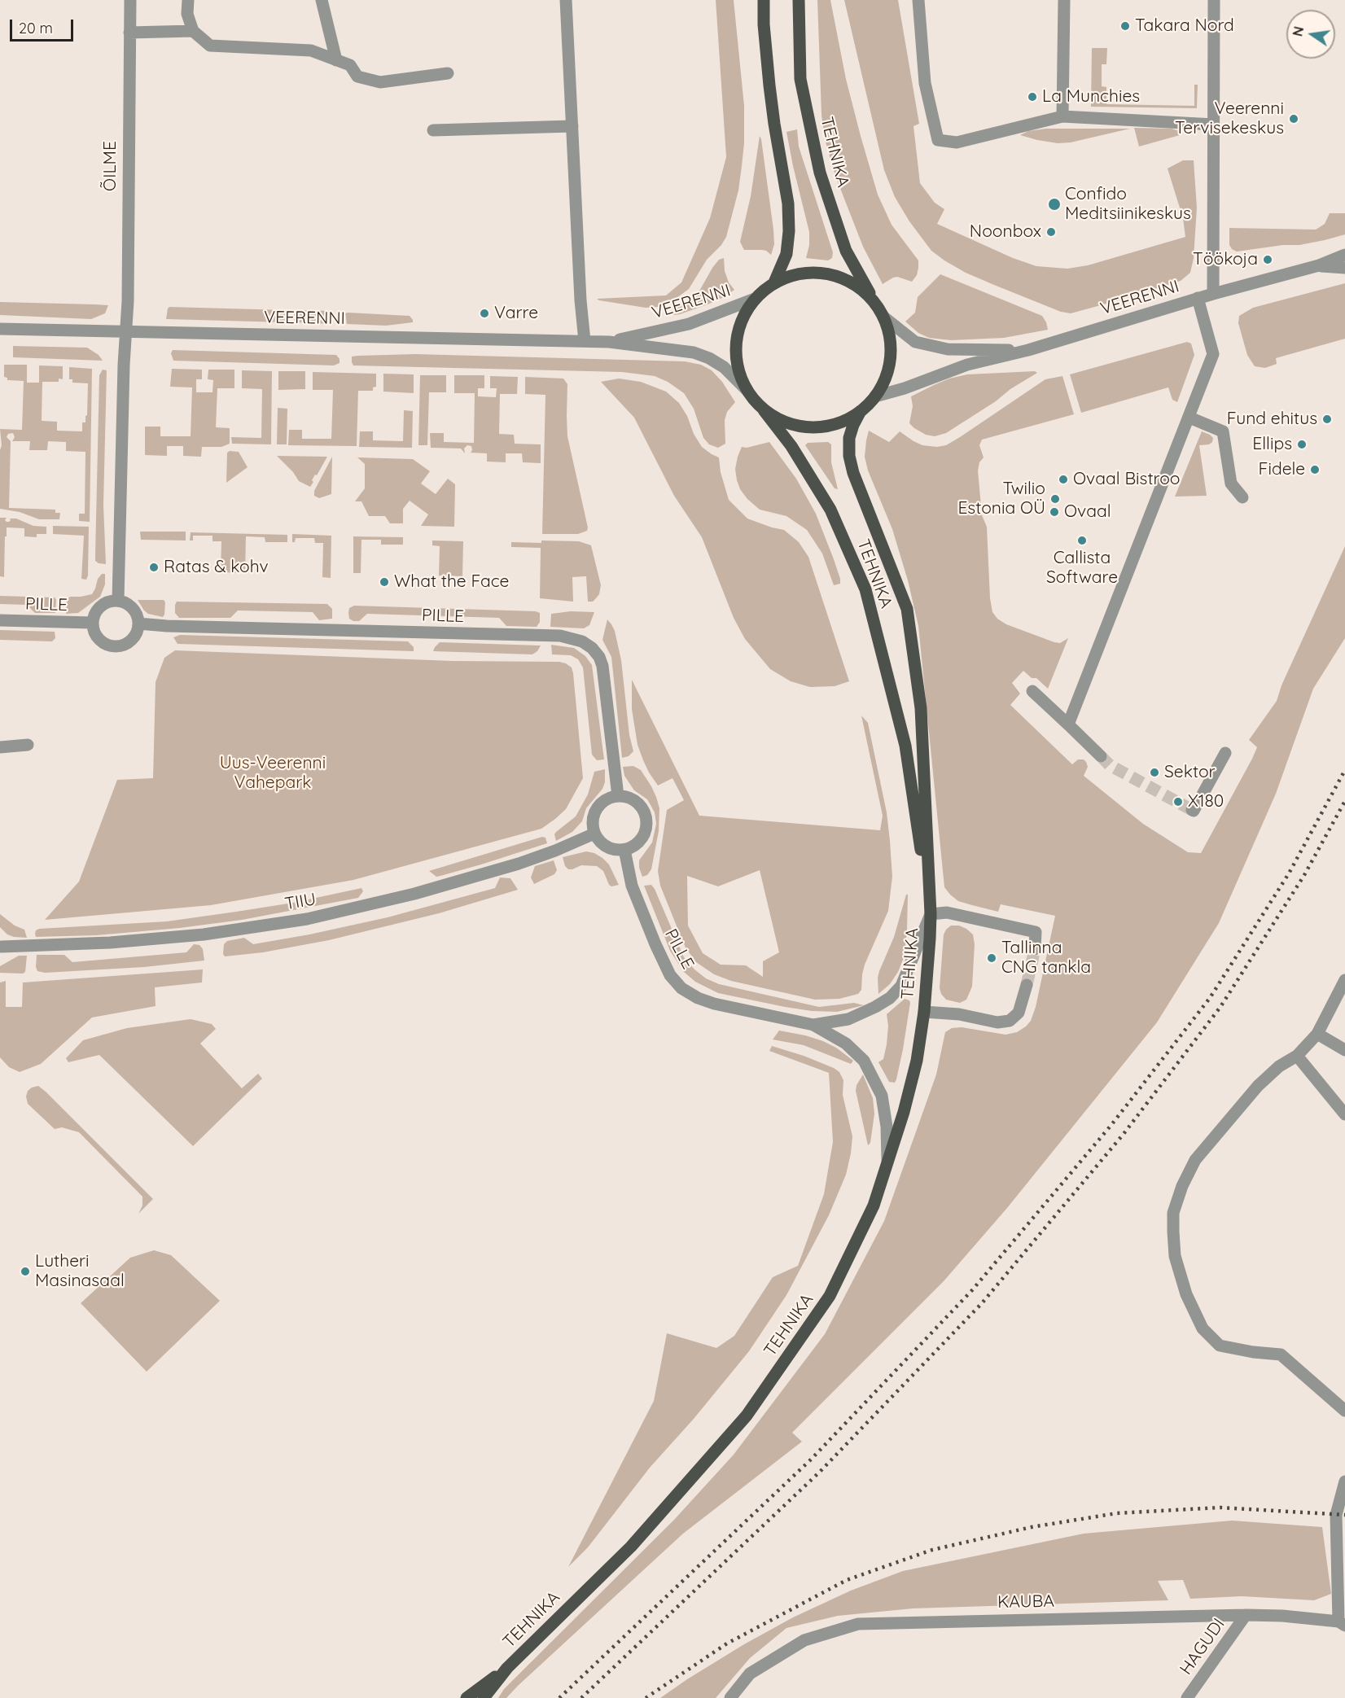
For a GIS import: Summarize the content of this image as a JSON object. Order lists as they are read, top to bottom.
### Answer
{
  "streets": {
    "main road": ["TEHNIKA"],
    "street": [
      "ÕILME",
      "VEERENNI",
      "PILLE",
      "TIIU",
      "KAUBA",
      "HAGUDI"
    ]
  },
  "crossings": [
    ["TEHNIKA", "VEERENNI"],
    ["TEHNIKA", "PILLE"],
    ["ÕILME", "VEERENNI"],
    ["ÕILME", "PILLE"],
    ["PILLE", "TIIU"],
    ["KAUBA", "HAGUDI"]
  ],
  "parks": ["Uus-Veerenni Vahepark"],
  "places": [
    "Takara Nord",
    "La Munchies",
    "Veerenni Tervisekeskus",
    "Confido Meditsiinikeskus",
    "Noonbox",
    "Töökoja",
    "Varre",
    "Fund ehitus",
    "Ellips",
    "Fidele",
    "Ovaal Bistroo",
    "Twilio Estonia OÜ",
    "Ovaal",
    "Callista Software",
    "Ratas & kohv",
    "What the Face",
    "Sektor",
    "X180",
    "Tallinna CNG tankla",
    "Lutheri Masinasaal"
  ],
  "scale_bar": "20 m",
  "north": "left"
}
